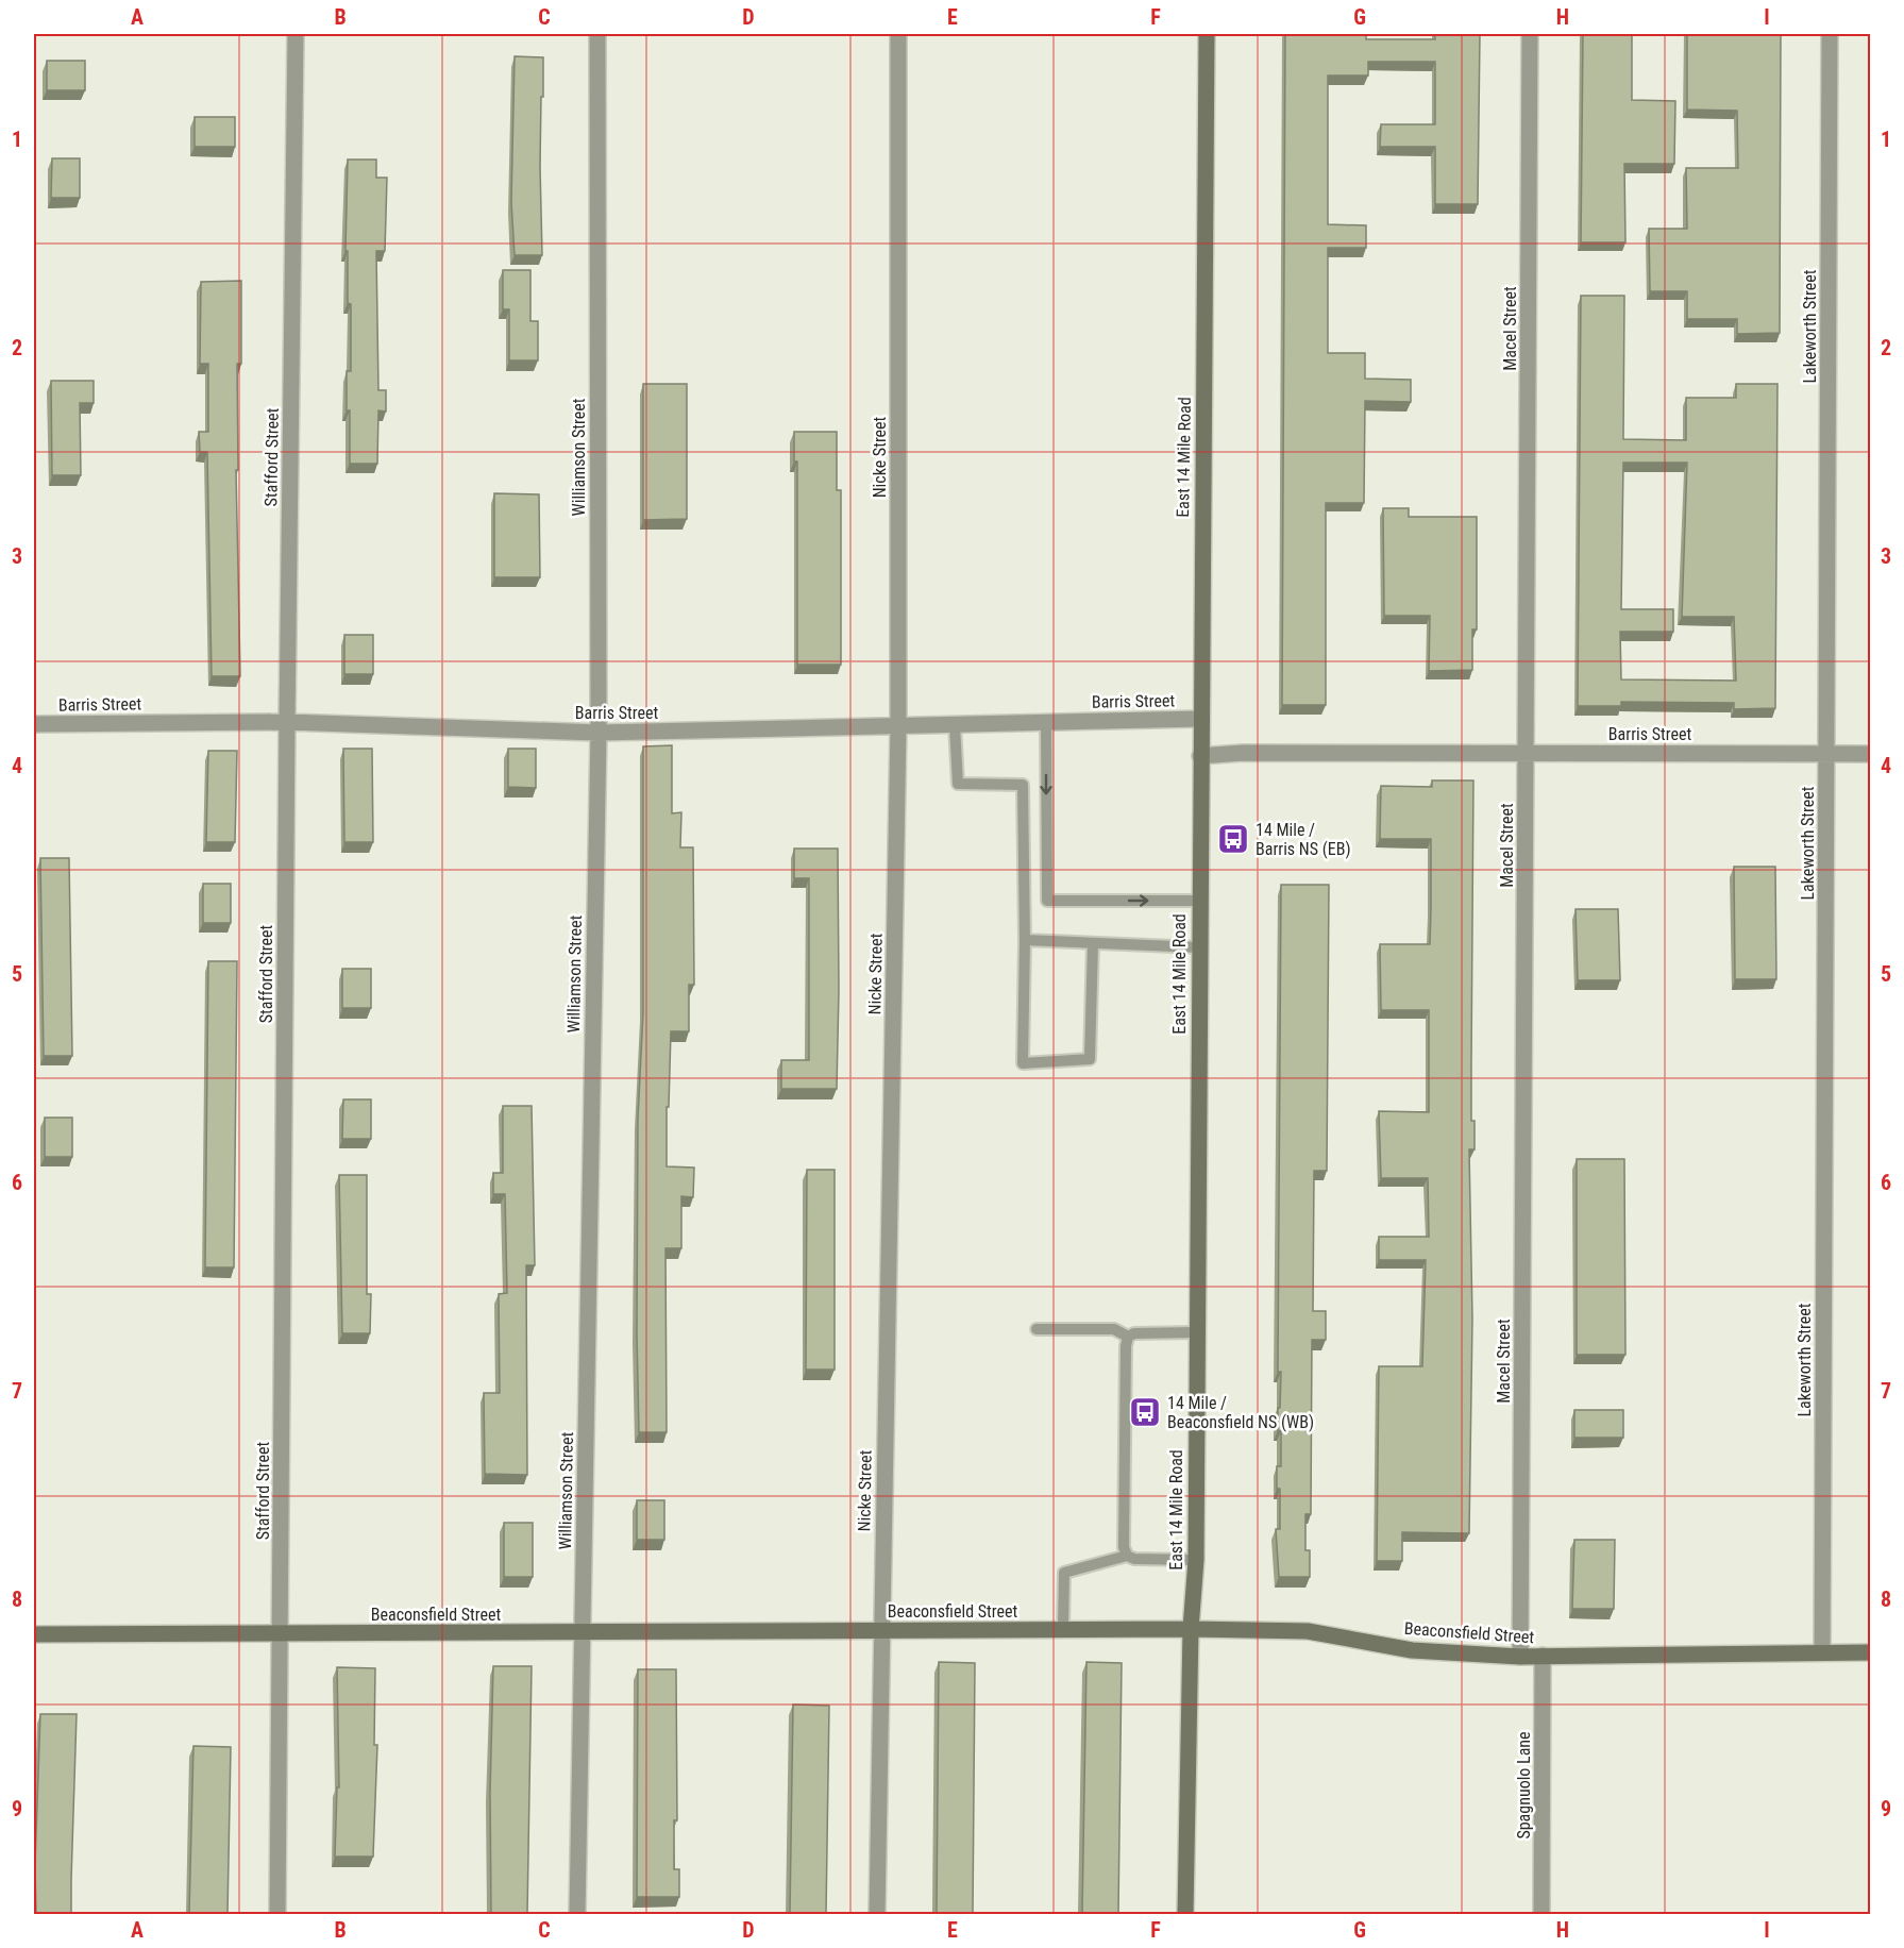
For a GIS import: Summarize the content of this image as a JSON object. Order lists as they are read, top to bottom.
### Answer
{
  "streets": {
    "main road": ["East 14 Mile Road", "Beaconsfield Street"],
    "street": [
      "Lakeworth Street",
      "Macel Street",
      "Stafford Street",
      "Williamson Street",
      "Nicke Street",
      "Barris Street",
      "Spagnuolo Lane"
    ]
  },
  "crossings": [
    ["Lakeworth Street", "Barris Street"],
    ["Lakeworth Street", "Beaconsfield Street"],
    ["Macel Street", "Barris Street"],
    ["Macel Street", "Beaconsfield Street"],
    ["Stafford Street", "Barris Street"],
    ["Stafford Street", "Beaconsfield Street"],
    ["Williamson Street", "Barris Street"],
    ["Williamson Street", "Beaconsfield Street"],
    ["Nicke Street", "Barris Street"],
    ["Nicke Street", "Beaconsfield Street"],
    ["East 14 Mile Road", "Barris Street"],
    ["East 14 Mile Road", "Beaconsfield Street"],
    ["Beaconsfield Street", "Spagnuolo Lane"]
  ],
  "places": {
    "bus stop": ["14 Mile / Barris NS (EB)", "14 Mile / Beaconsfield NS (WB)"]
  },
  "grid": {
    "columns": [
      "A",
      "B",
      "C",
      "D",
      "E",
      "F",
      "G",
      "H",
      "I"
    ],
    "rows": [
      "1",
      "2",
      "3",
      "4",
      "5",
      "6",
      "7",
      "8",
      "9"
    ]
  }
}
